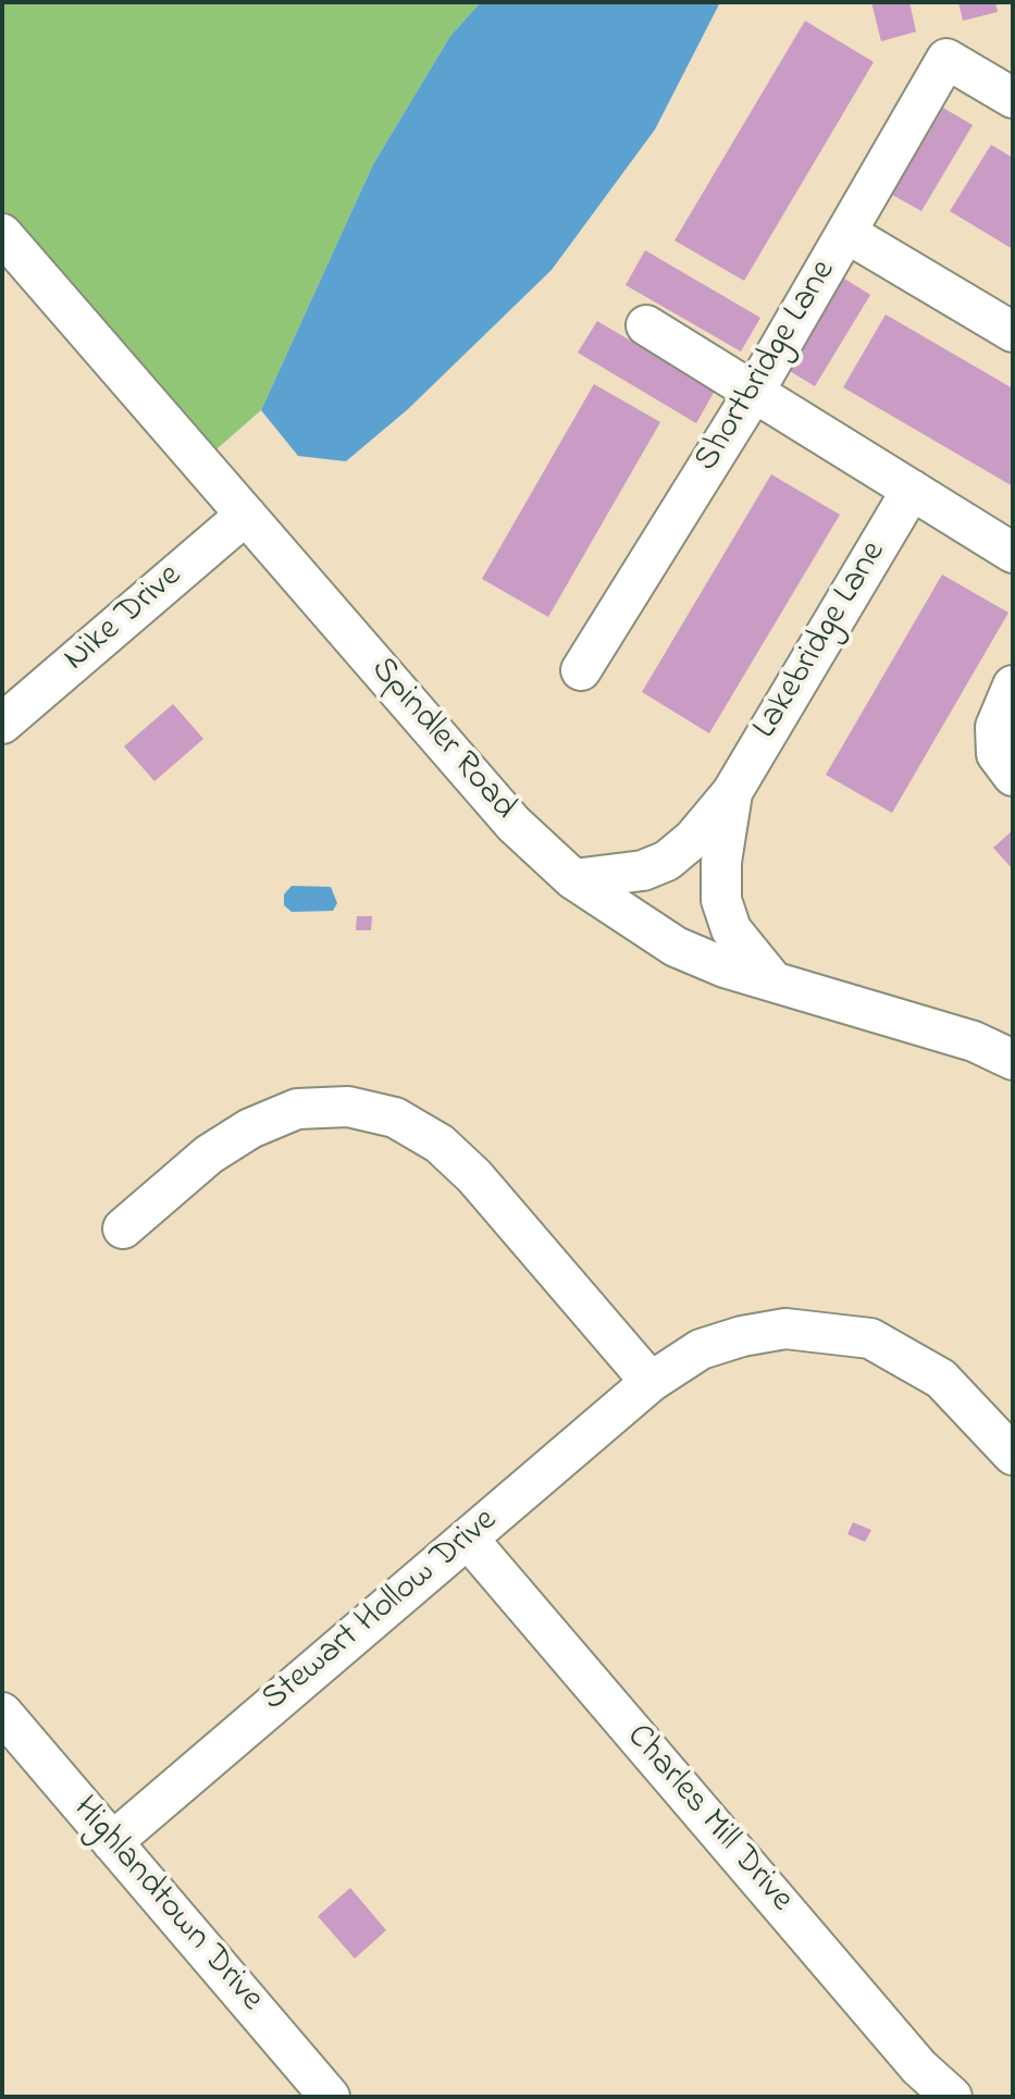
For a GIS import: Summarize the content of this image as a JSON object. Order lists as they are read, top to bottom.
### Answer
{
  "streets": {
    "street": [
      "Shortbridge Lane",
      "Nike Drive",
      "Lakebridge Lane",
      "Spindler Road",
      "Stewart Hollow Drive",
      "Charles Mill Drive",
      "Highlandtown Drive"
    ]
  },
  "crossings": [
    ["Nike Drive", "Spindler Road"],
    ["Lakebridge Lane", "Spindler Road"],
    ["Stewart Hollow Drive", "Charles Mill Drive"],
    ["Stewart Hollow Drive", "Highlandtown Drive"]
  ]
}
